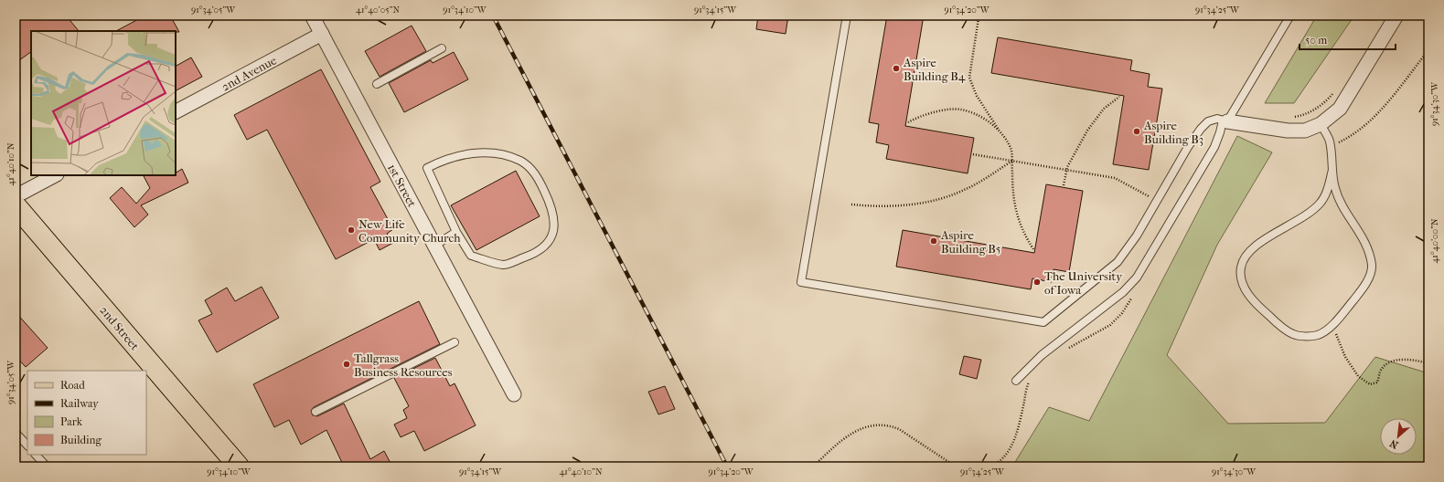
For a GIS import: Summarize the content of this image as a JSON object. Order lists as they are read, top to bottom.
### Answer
{
  "streets": {
    "main road": ["2nd Street"],
    "street": ["2nd Avenue", "1st Street"]
  },
  "crossings": [
    ["2nd Avenue", "1st Street"]
  ],
  "places": [
    "Aspire Building B4",
    "Aspire Building B3",
    "New Life Community Church",
    "Aspire Building B5",
    "The University of Iowa",
    "Tallgrass Business Resources"
  ],
  "legend": [
    "Road",
    "Railway",
    "Park",
    "Building"
  ],
  "scale_bar": "50 m",
  "north": "bottom left",
  "coordinates": [
    "91°34'05\"W",
    "41°40'05\"N",
    "91°34'10\"W",
    "91°34'15\"W",
    "91°34'20\"W",
    "91°34'25\"W",
    "91°34'30\"W",
    "41°40'10\"N",
    "41°40'00\"N"
  ]
}
